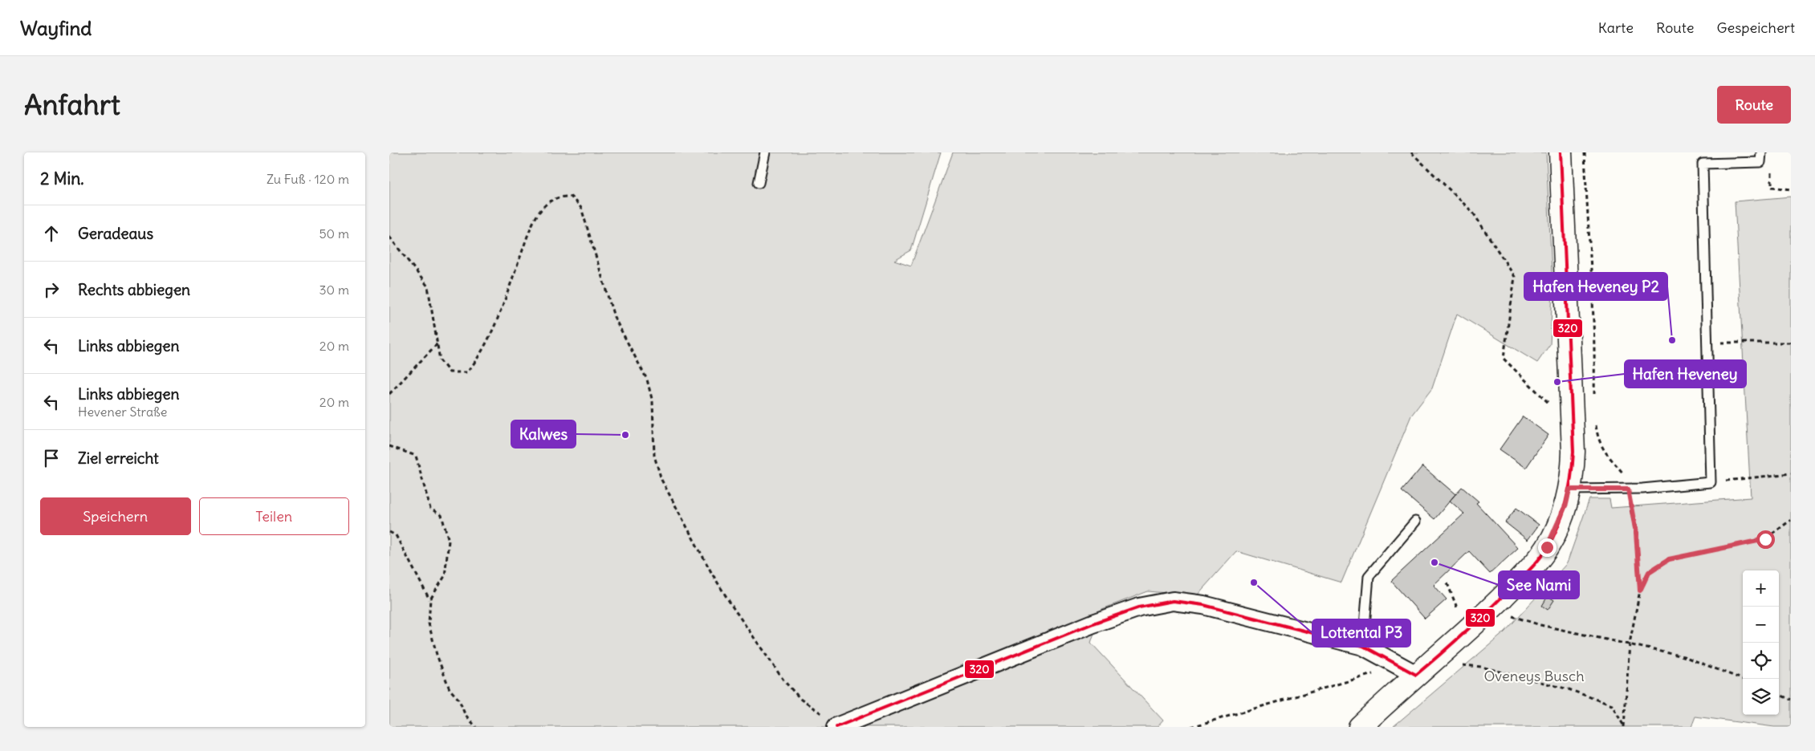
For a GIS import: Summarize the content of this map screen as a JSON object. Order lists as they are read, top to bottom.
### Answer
{
  "parks": ["Oveneys Busch"],
  "places": [
    "Hafen Heveney P2",
    "Hafen Heveney",
    "Kalwes",
    "See Nami",
    "Lottental P3"
  ],
  "lines": ["transit line 320"],
  "page": {
    "header": "Wayfind",
    "nav": ["Karte", "Route", "Gespeichert"],
    "buttons": [
      "Route",
      ["Speichern", "Teilen"]
    ],
    "title": "Anfahrt",
    "heading": ["2 Min.", "Zu Fuß · 120 m"],
    "list": [
      ["Geradeaus", "50 m"],
      ["Rechts abbiegen", "30 m"],
      ["Links abbiegen", "20 m"],
      ["Links abbiegen", "Hevener Straße", "20 m"],
      "Ziel erreicht"
    ],
    "map_buttons": ["+", "−"]
  }
}
